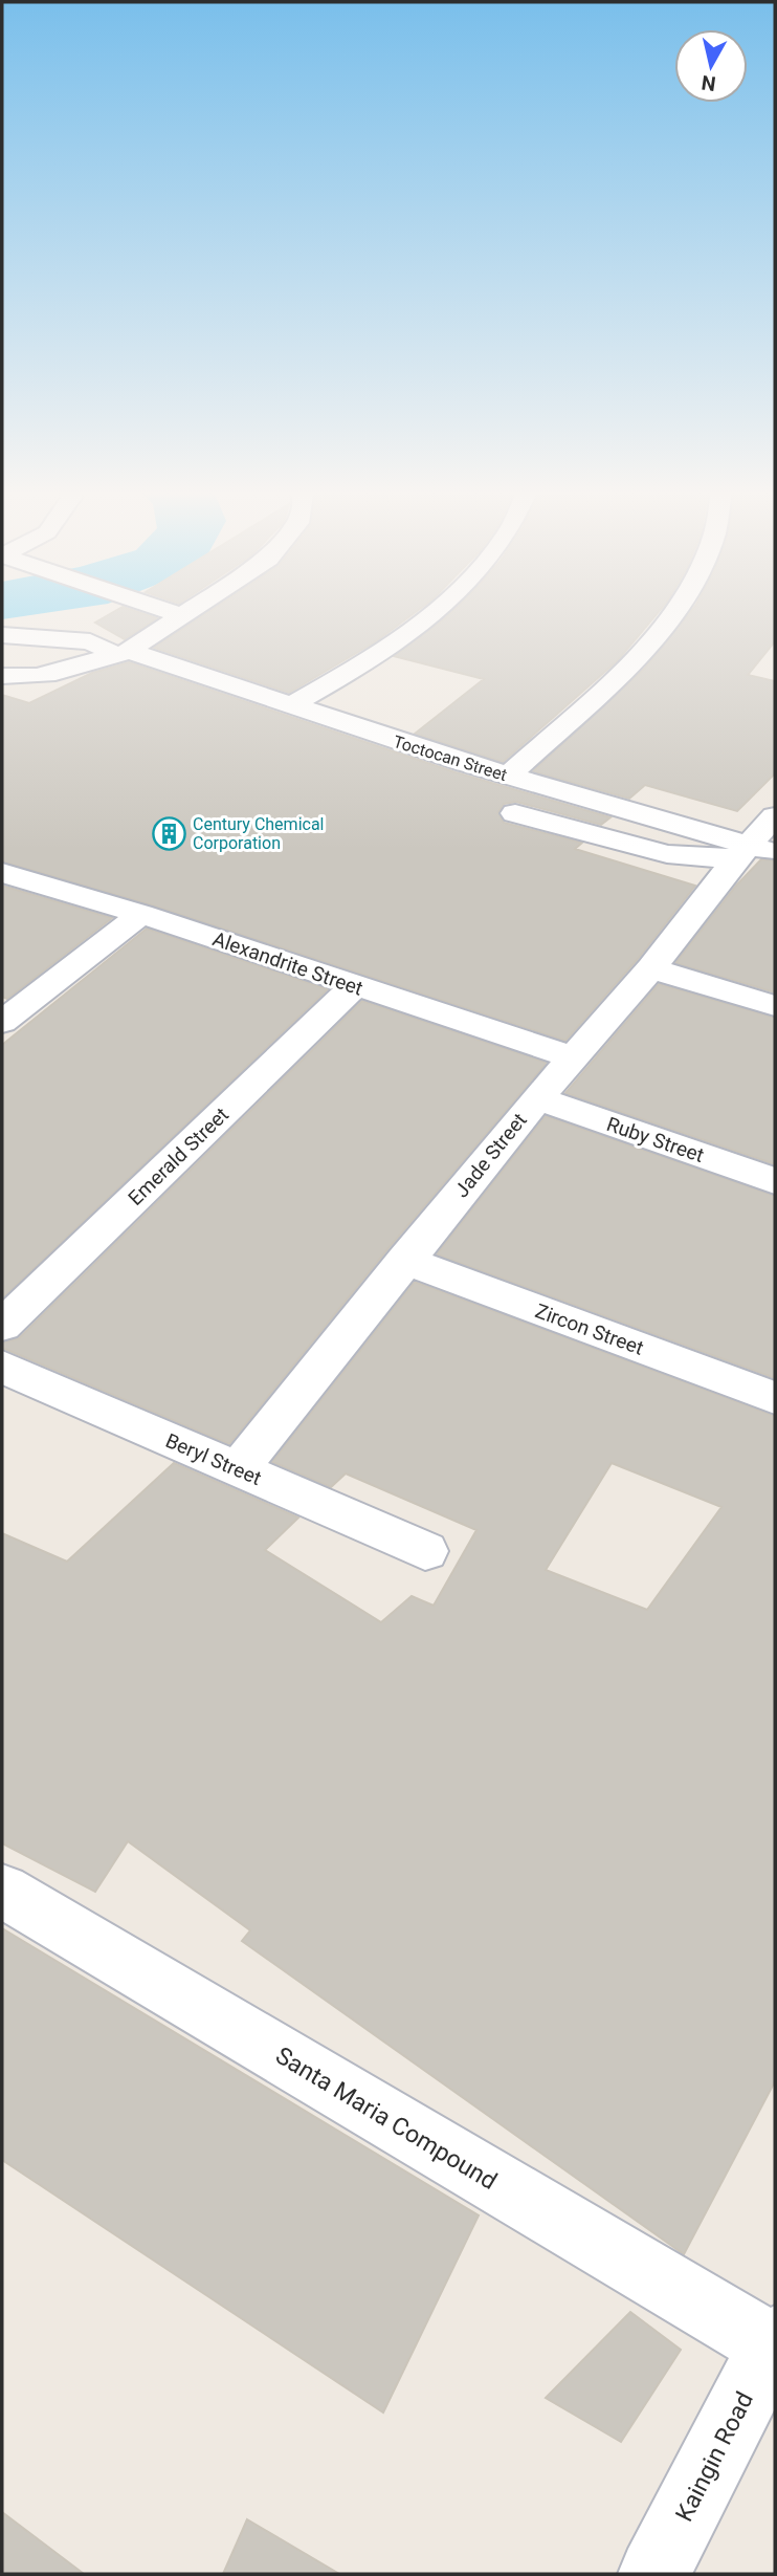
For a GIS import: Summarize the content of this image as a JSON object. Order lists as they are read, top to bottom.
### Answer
{
  "streets": {
    "street": [
      "Toctocan Street",
      "Alexandrite Street",
      "Ruby Street",
      "Jade Street",
      "Emerald Street",
      "Zircon Street",
      "Beryl Street",
      "Santa Maria Compound",
      "Kaingin Road"
    ]
  },
  "crossings": [
    ["Toctocan Street", "Jade Street"],
    ["Alexandrite Street", "Jade Street"],
    ["Alexandrite Street", "Emerald Street"],
    ["Ruby Street", "Jade Street"],
    ["Jade Street", "Zircon Street"],
    ["Jade Street", "Beryl Street"],
    ["Santa Maria Compound", "Kaingin Road"]
  ],
  "places": {
    "building": ["Century Chemical Corporation"]
  },
  "north": "bottom"
}
